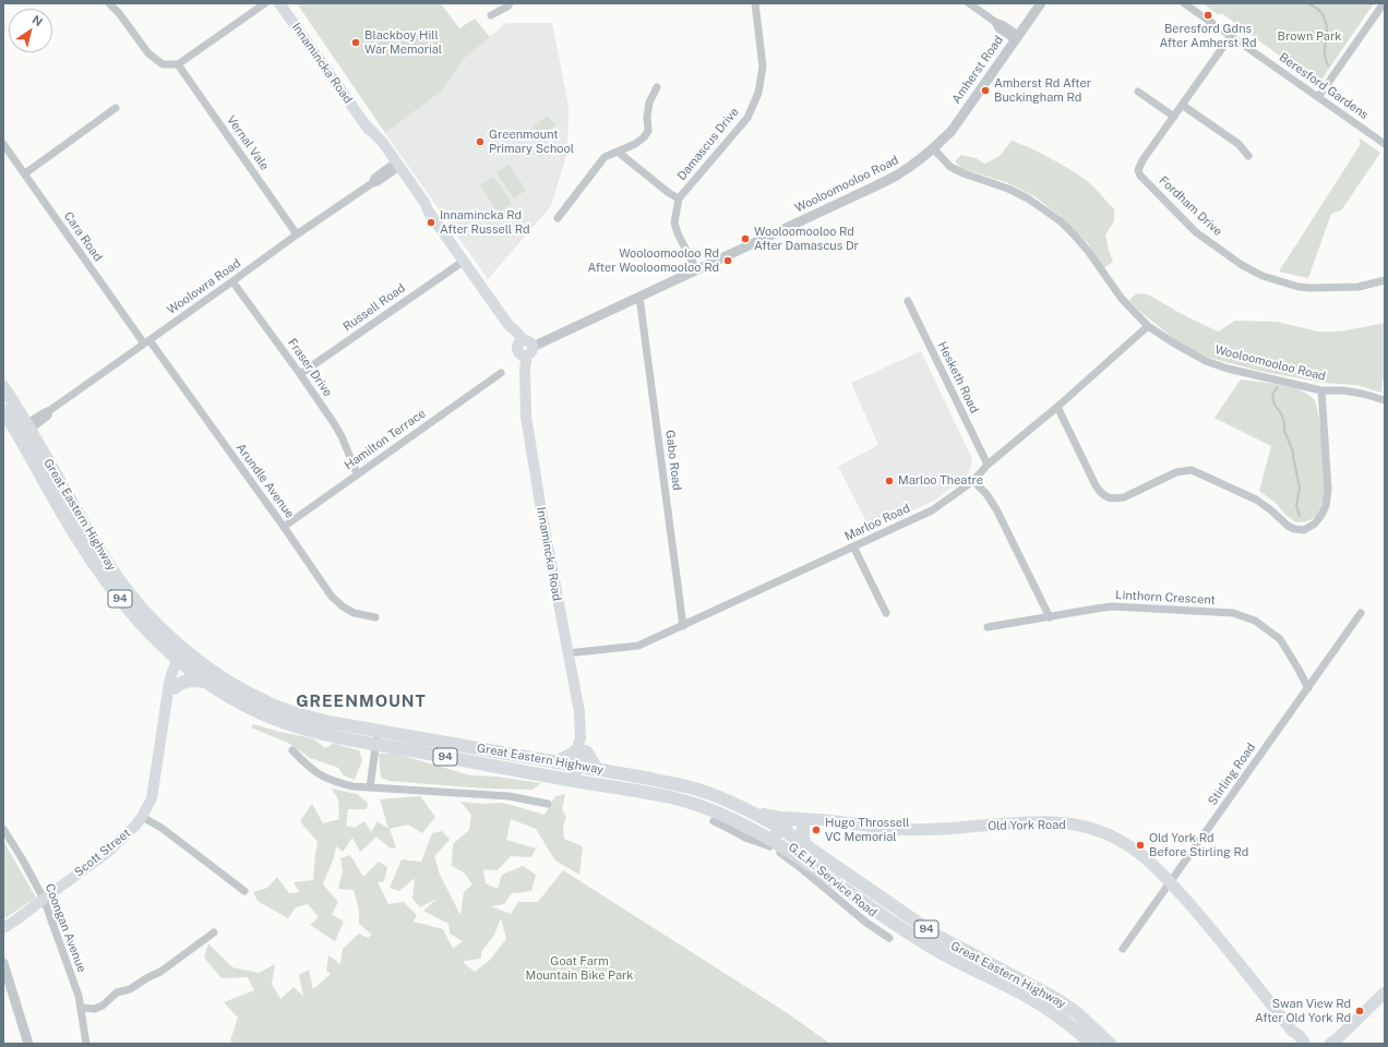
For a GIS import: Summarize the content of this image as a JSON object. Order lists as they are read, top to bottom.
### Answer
{
  "streets": {
    "highway": ["Great Eastern Highway", "94"],
    "main road": ["Innamincka Road", "Old York Road", "Scott Street"],
    "street": [
      "Amherst Road",
      "Beresford Gardens",
      "Vernal Vale",
      "Damascus Drive",
      "Wooloomooloo Road",
      "Fordham Drive",
      "Cara Road",
      "Woolowra Road",
      "Russell Road",
      "Fraser Drive",
      "Hesketh Road",
      "Hamilton Terrace",
      "Gabo Road",
      "Arundle Avenue",
      "Marloo Road",
      "Linthorn Crescent",
      "Stirling Road",
      "G.E.H. Service Road",
      "Coongan Avenue"
    ]
  },
  "crossings": [
    ["Innamincka Road", "Wooloomooloo Road"],
    ["Innamincka Road", "Woolowra Road"],
    ["Innamincka Road", "Russell Road"],
    ["Innamincka Road", "Great Eastern Highway"],
    ["Innamincka Road", "Marloo Road"],
    ["Amherst Road", "Wooloomooloo Road"],
    ["Beresford Gardens", "Fordham Drive"],
    ["Vernal Vale", "Woolowra Road"],
    ["Damascus Drive", "Wooloomooloo Road"],
    ["Wooloomooloo Road", "Gabo Road"],
    ["Wooloomooloo Road", "Marloo Road"],
    ["Cara Road", "Woolowra Road"],
    ["Cara Road", "Arundle Avenue"],
    ["Woolowra Road", "Fraser Drive"],
    ["Woolowra Road", "Arundle Avenue"],
    ["Woolowra Road", "Great Eastern Highway"],
    ["Russell Road", "Fraser Drive"],
    ["Fraser Drive", "Hamilton Terrace"],
    ["Hesketh Road", "Marloo Road"],
    ["Hamilton Terrace", "Arundle Avenue"],
    ["Gabo Road", "Marloo Road"],
    ["Great Eastern Highway", "Scott Street"],
    ["Great Eastern Highway", "G.E.H. Service Road"],
    ["Linthorn Crescent", "Stirling Road"],
    ["Stirling Road", "Old York Road"],
    ["Scott Street", "Coongan Avenue"]
  ],
  "districts": ["GREENMOUNT"],
  "parks": ["Brown Park", "Goat Farm Mountain Bike Park"],
  "places": [
    "Beresford Gdns After Amherst Rd",
    "Blackboy Hill War Memorial",
    "Amherst Rd After Buckingham Rd",
    "Greenmount Primary School",
    "Innamincka Rd After Russell Rd",
    "Wooloomooloo Rd After Damascus Dr",
    "Wooloomooloo Rd After Wooloomooloo Rd",
    "Marloo Theatre",
    "Hugo Throssell VC Memorial",
    "Old York Rd Before Stirling Rd",
    "Swan View Rd After Old York Rd"
  ],
  "north": "top right"
}
